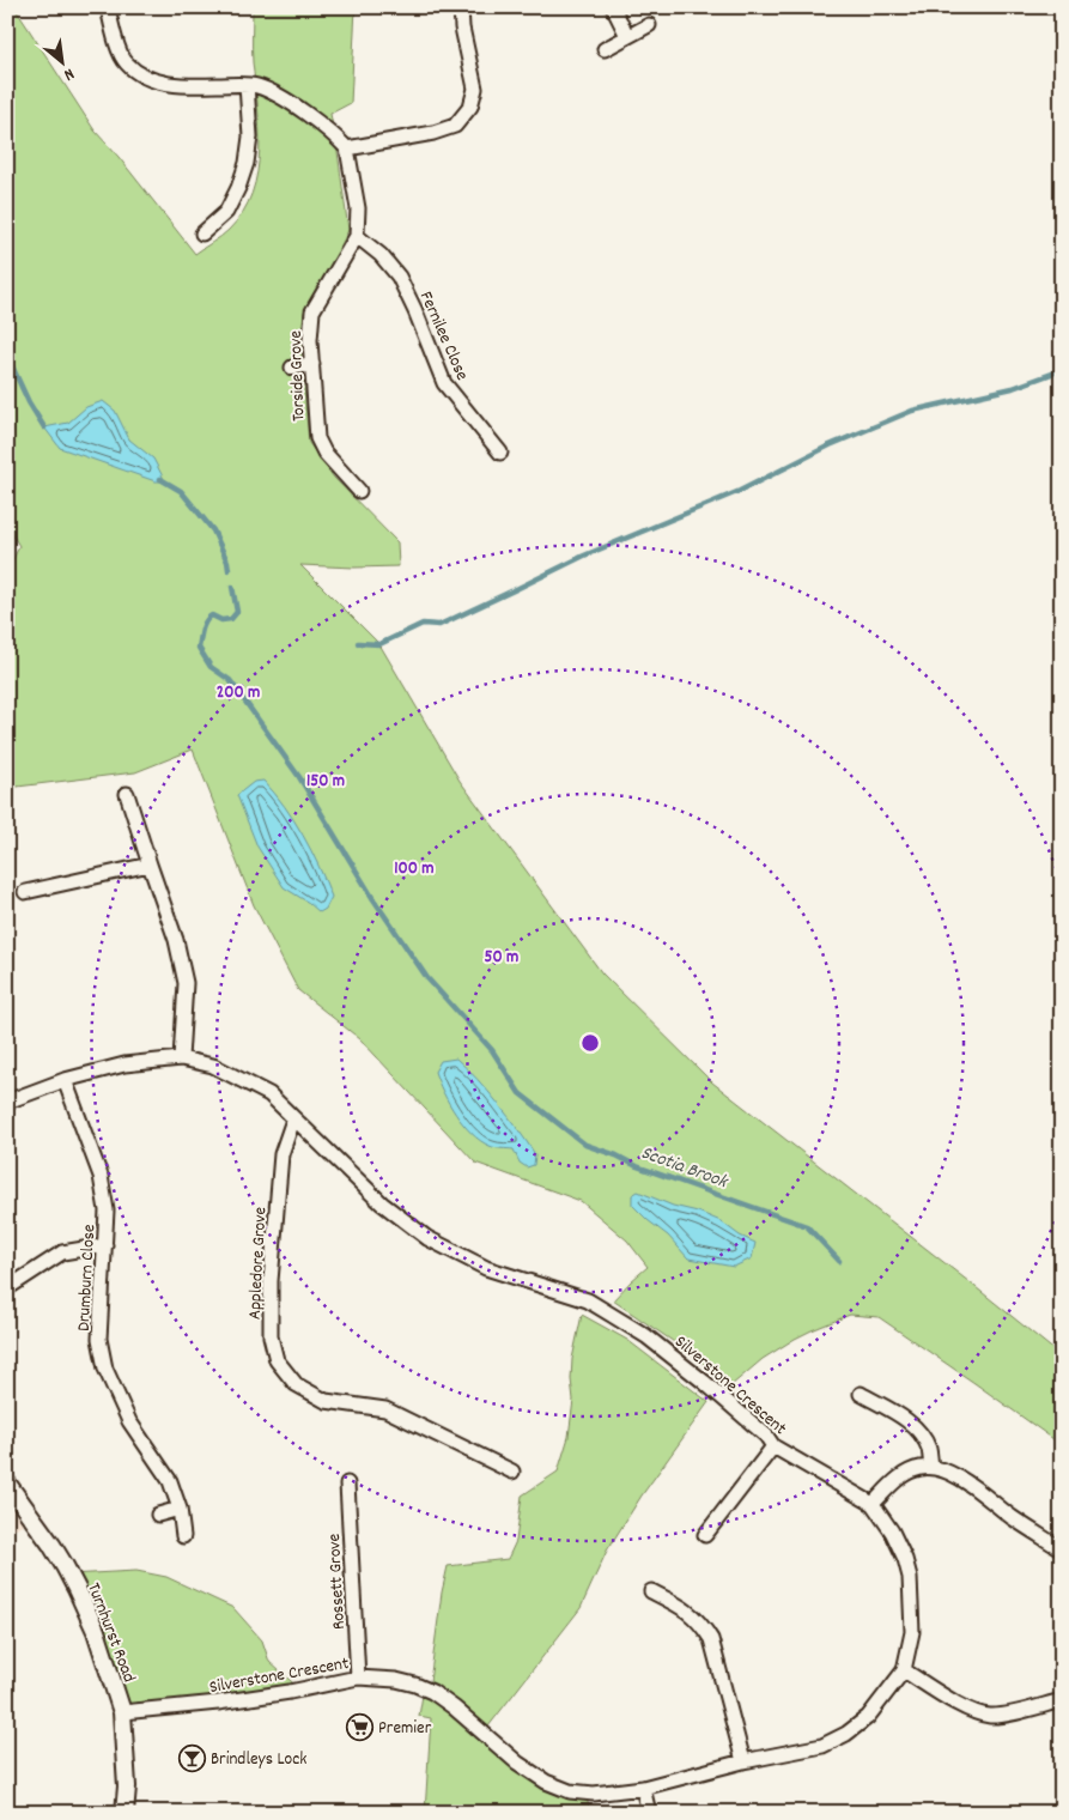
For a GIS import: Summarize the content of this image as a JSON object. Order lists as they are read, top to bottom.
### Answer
{
  "streets": {
    "street": [
      "Fernilee Close",
      "Torside Grove",
      "Appledore Grove",
      "Drumburn Close",
      "Silverstone Crescent",
      "Rossett Grove",
      "Turnhurst Road"
    ]
  },
  "crossings": [
    ["Fernilee Close", "Torside Grove"],
    ["Appledore Grove", "Silverstone Crescent"],
    ["Drumburn Close", "Silverstone Crescent"],
    ["Silverstone Crescent", "Rossett Grove"],
    ["Silverstone Crescent", "Turnhurst Road"]
  ],
  "water": ["Scotia Brook"],
  "places": {
    "supermarket": ["Premier"],
    "bar": ["Brindleys Lock"]
  },
  "north": "bottom right",
  "rings": [
    "200 m",
    "150 m",
    "100 m",
    "50 m"
  ]
}
